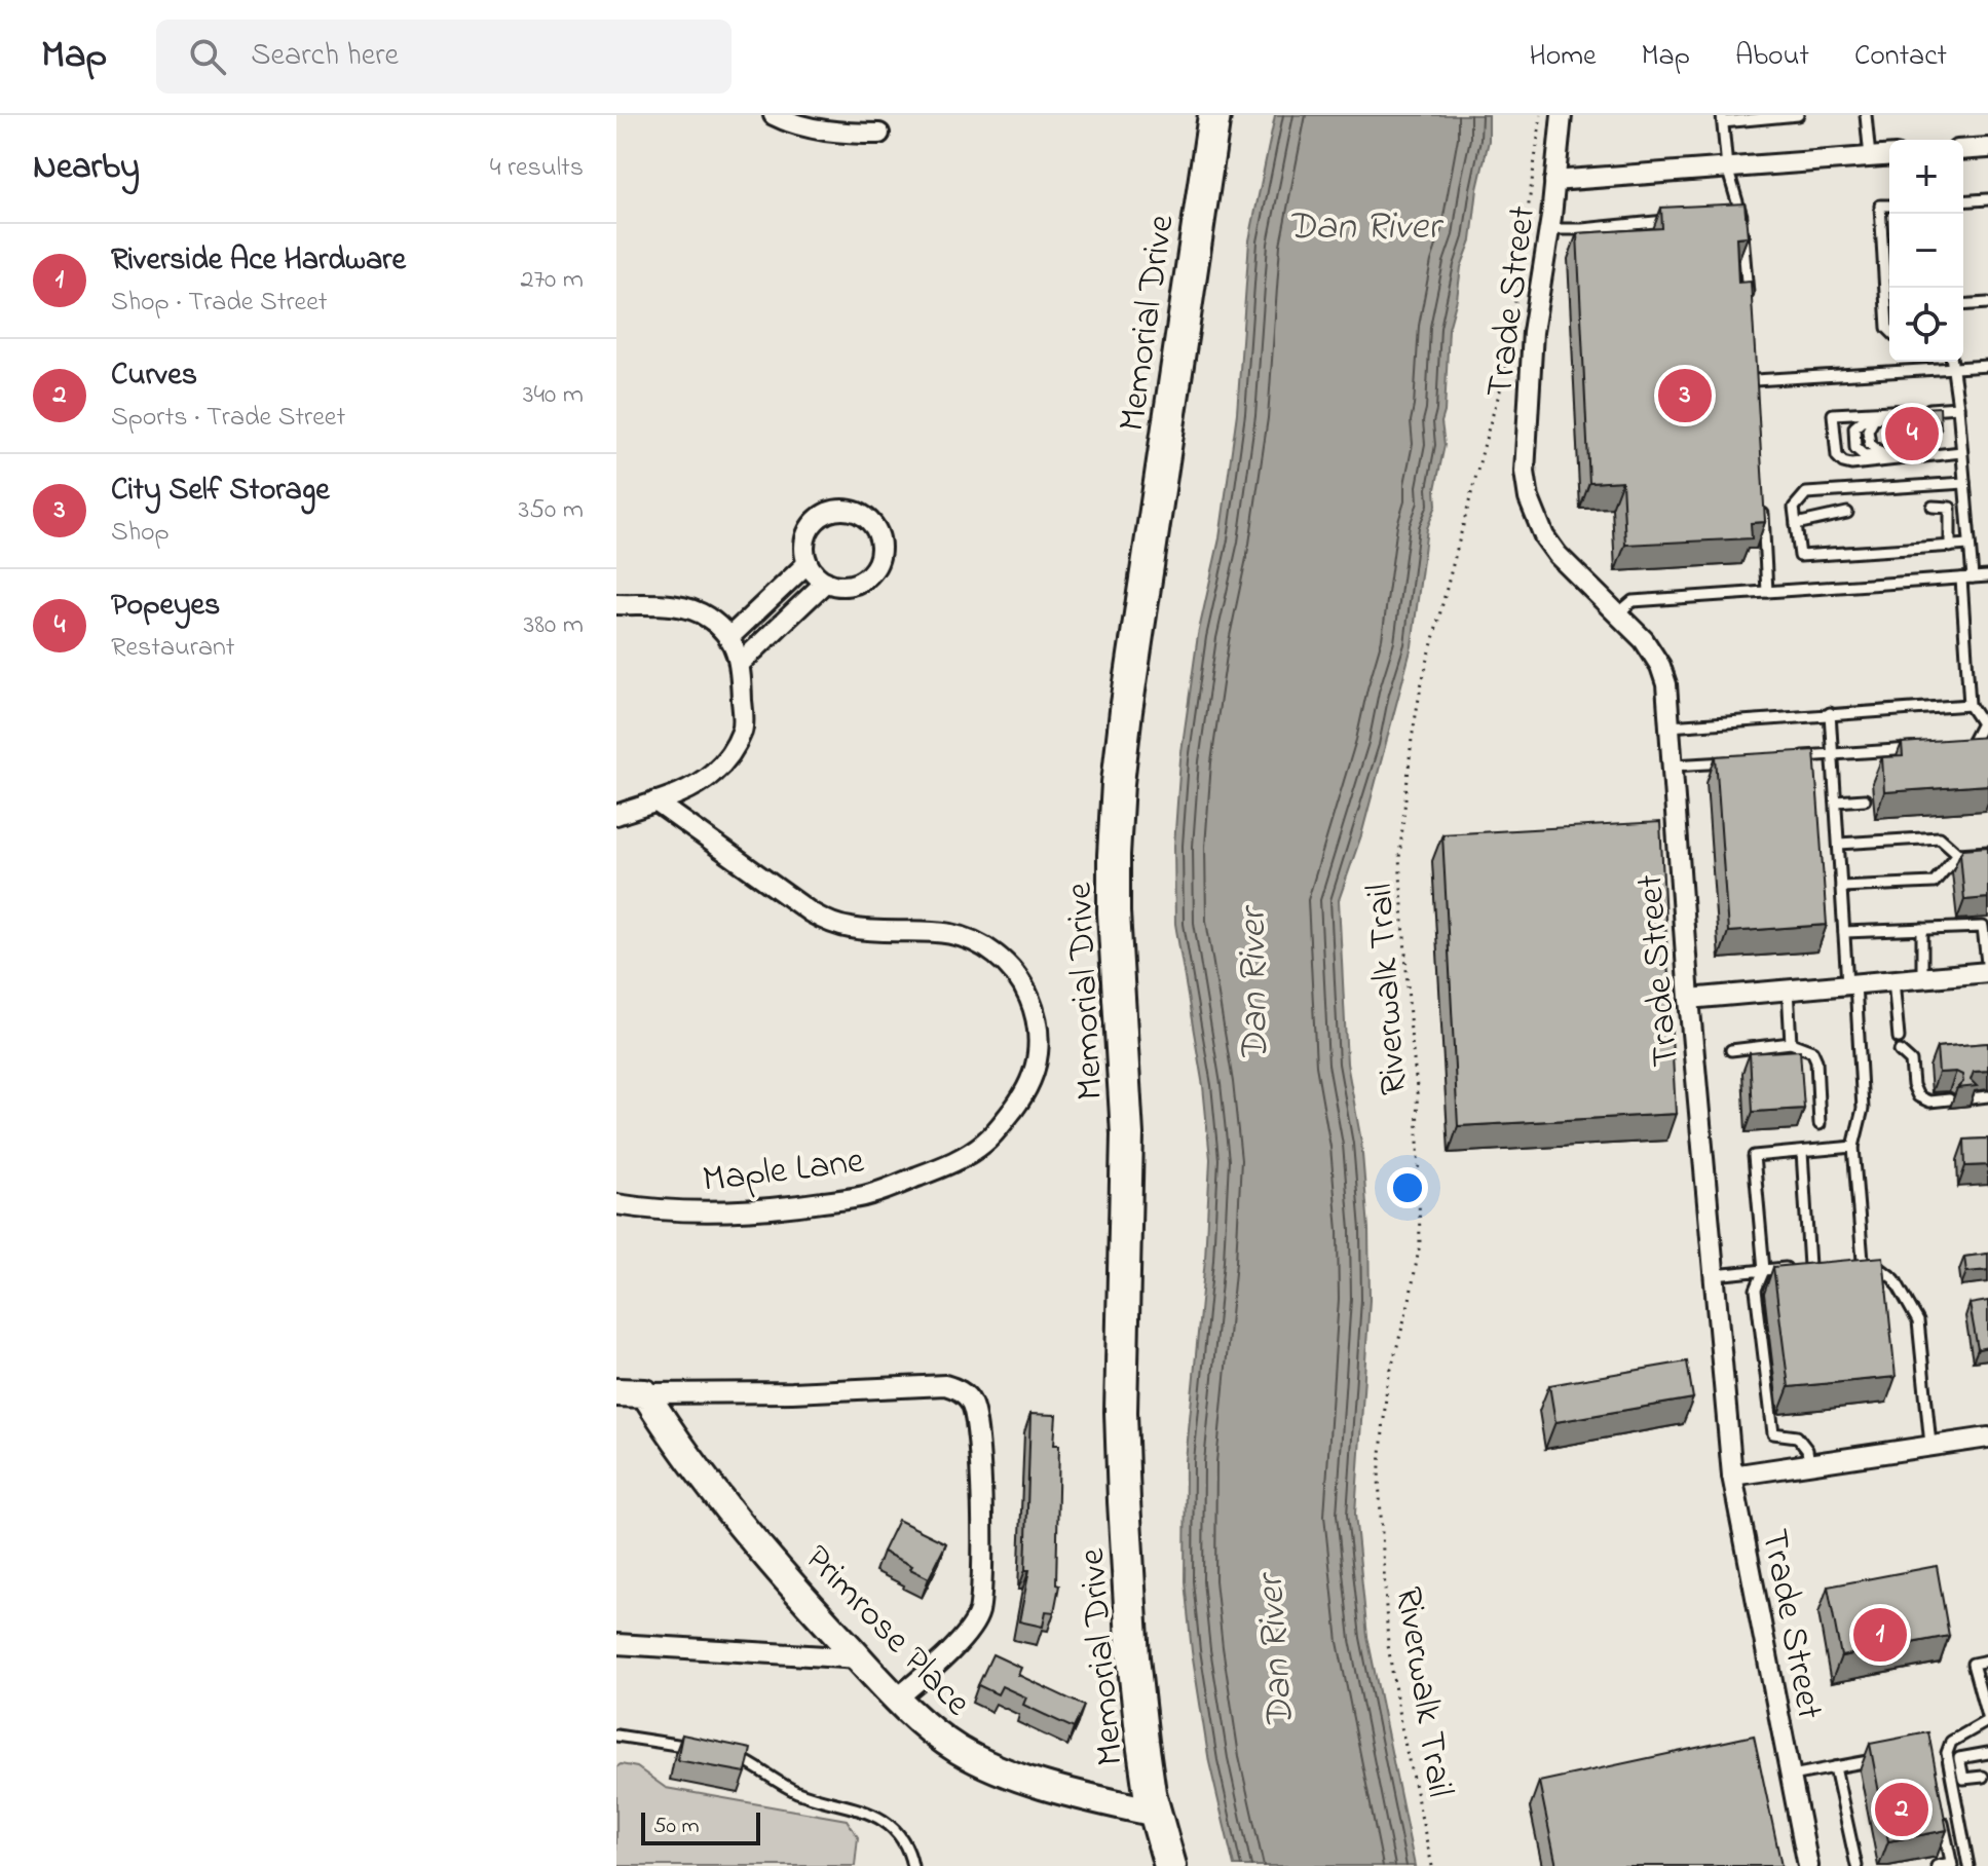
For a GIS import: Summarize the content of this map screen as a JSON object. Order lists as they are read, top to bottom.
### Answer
{
  "streets": {
    "main road": ["Memorial Drive"],
    "street": ["Trade Street", "Maple Lane", "Primrose Place"],
    "path": ["Riverwalk Trail"]
  },
  "crossings": [
    ["Memorial Drive", "Primrose Place"]
  ],
  "water": ["Dan River"],
  "scale_bar": "50 m",
  "page": {
    "header": "Map",
    "search": "Search here",
    "nav": [
      "Home",
      "Map",
      "About",
      "Contact"
    ],
    "heading": ["Nearby", "4 results"],
    "map_buttons": ["+", "−"],
    "list": [
      {
        "mark": "1",
        "name": "Riverside Ace Hardware",
        "note": "Shop · Trade Street",
        "value": "270 m"
      },
      {
        "mark": "2",
        "name": "Curves",
        "note": "Sports · Trade Street",
        "value": "340 m"
      },
      {
        "mark": "3",
        "name": "City Self Storage",
        "note": "Shop",
        "value": "350 m"
      },
      {
        "mark": "4",
        "name": "Popeyes",
        "note": "Restaurant",
        "value": "380 m"
      }
    ],
    "pins": [
      "3",
      "4",
      "1",
      "2"
    ],
    "scale": "50 m"
  }
}
